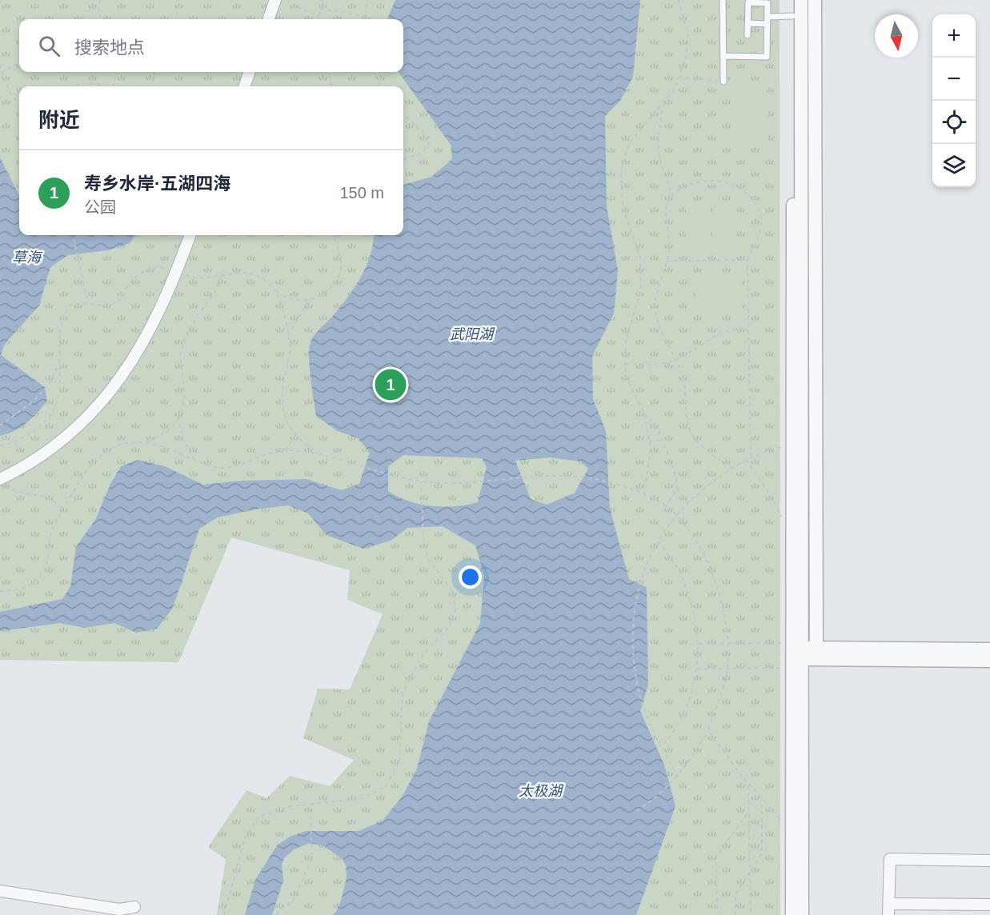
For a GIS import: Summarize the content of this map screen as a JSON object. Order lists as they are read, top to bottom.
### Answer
{
  "water": ["草海", "武阳湖", "太极湖"],
  "north": "bottom",
  "page": {
    "map_buttons": ["+", "−"],
    "search": "搜索地点",
    "heading": "附近",
    "list": [
      {
        "mark": "1",
        "name": "寿乡水岸·五湖四海",
        "note": "公园",
        "value": "150 m"
      }
    ],
    "pins": "1"
  }
}
